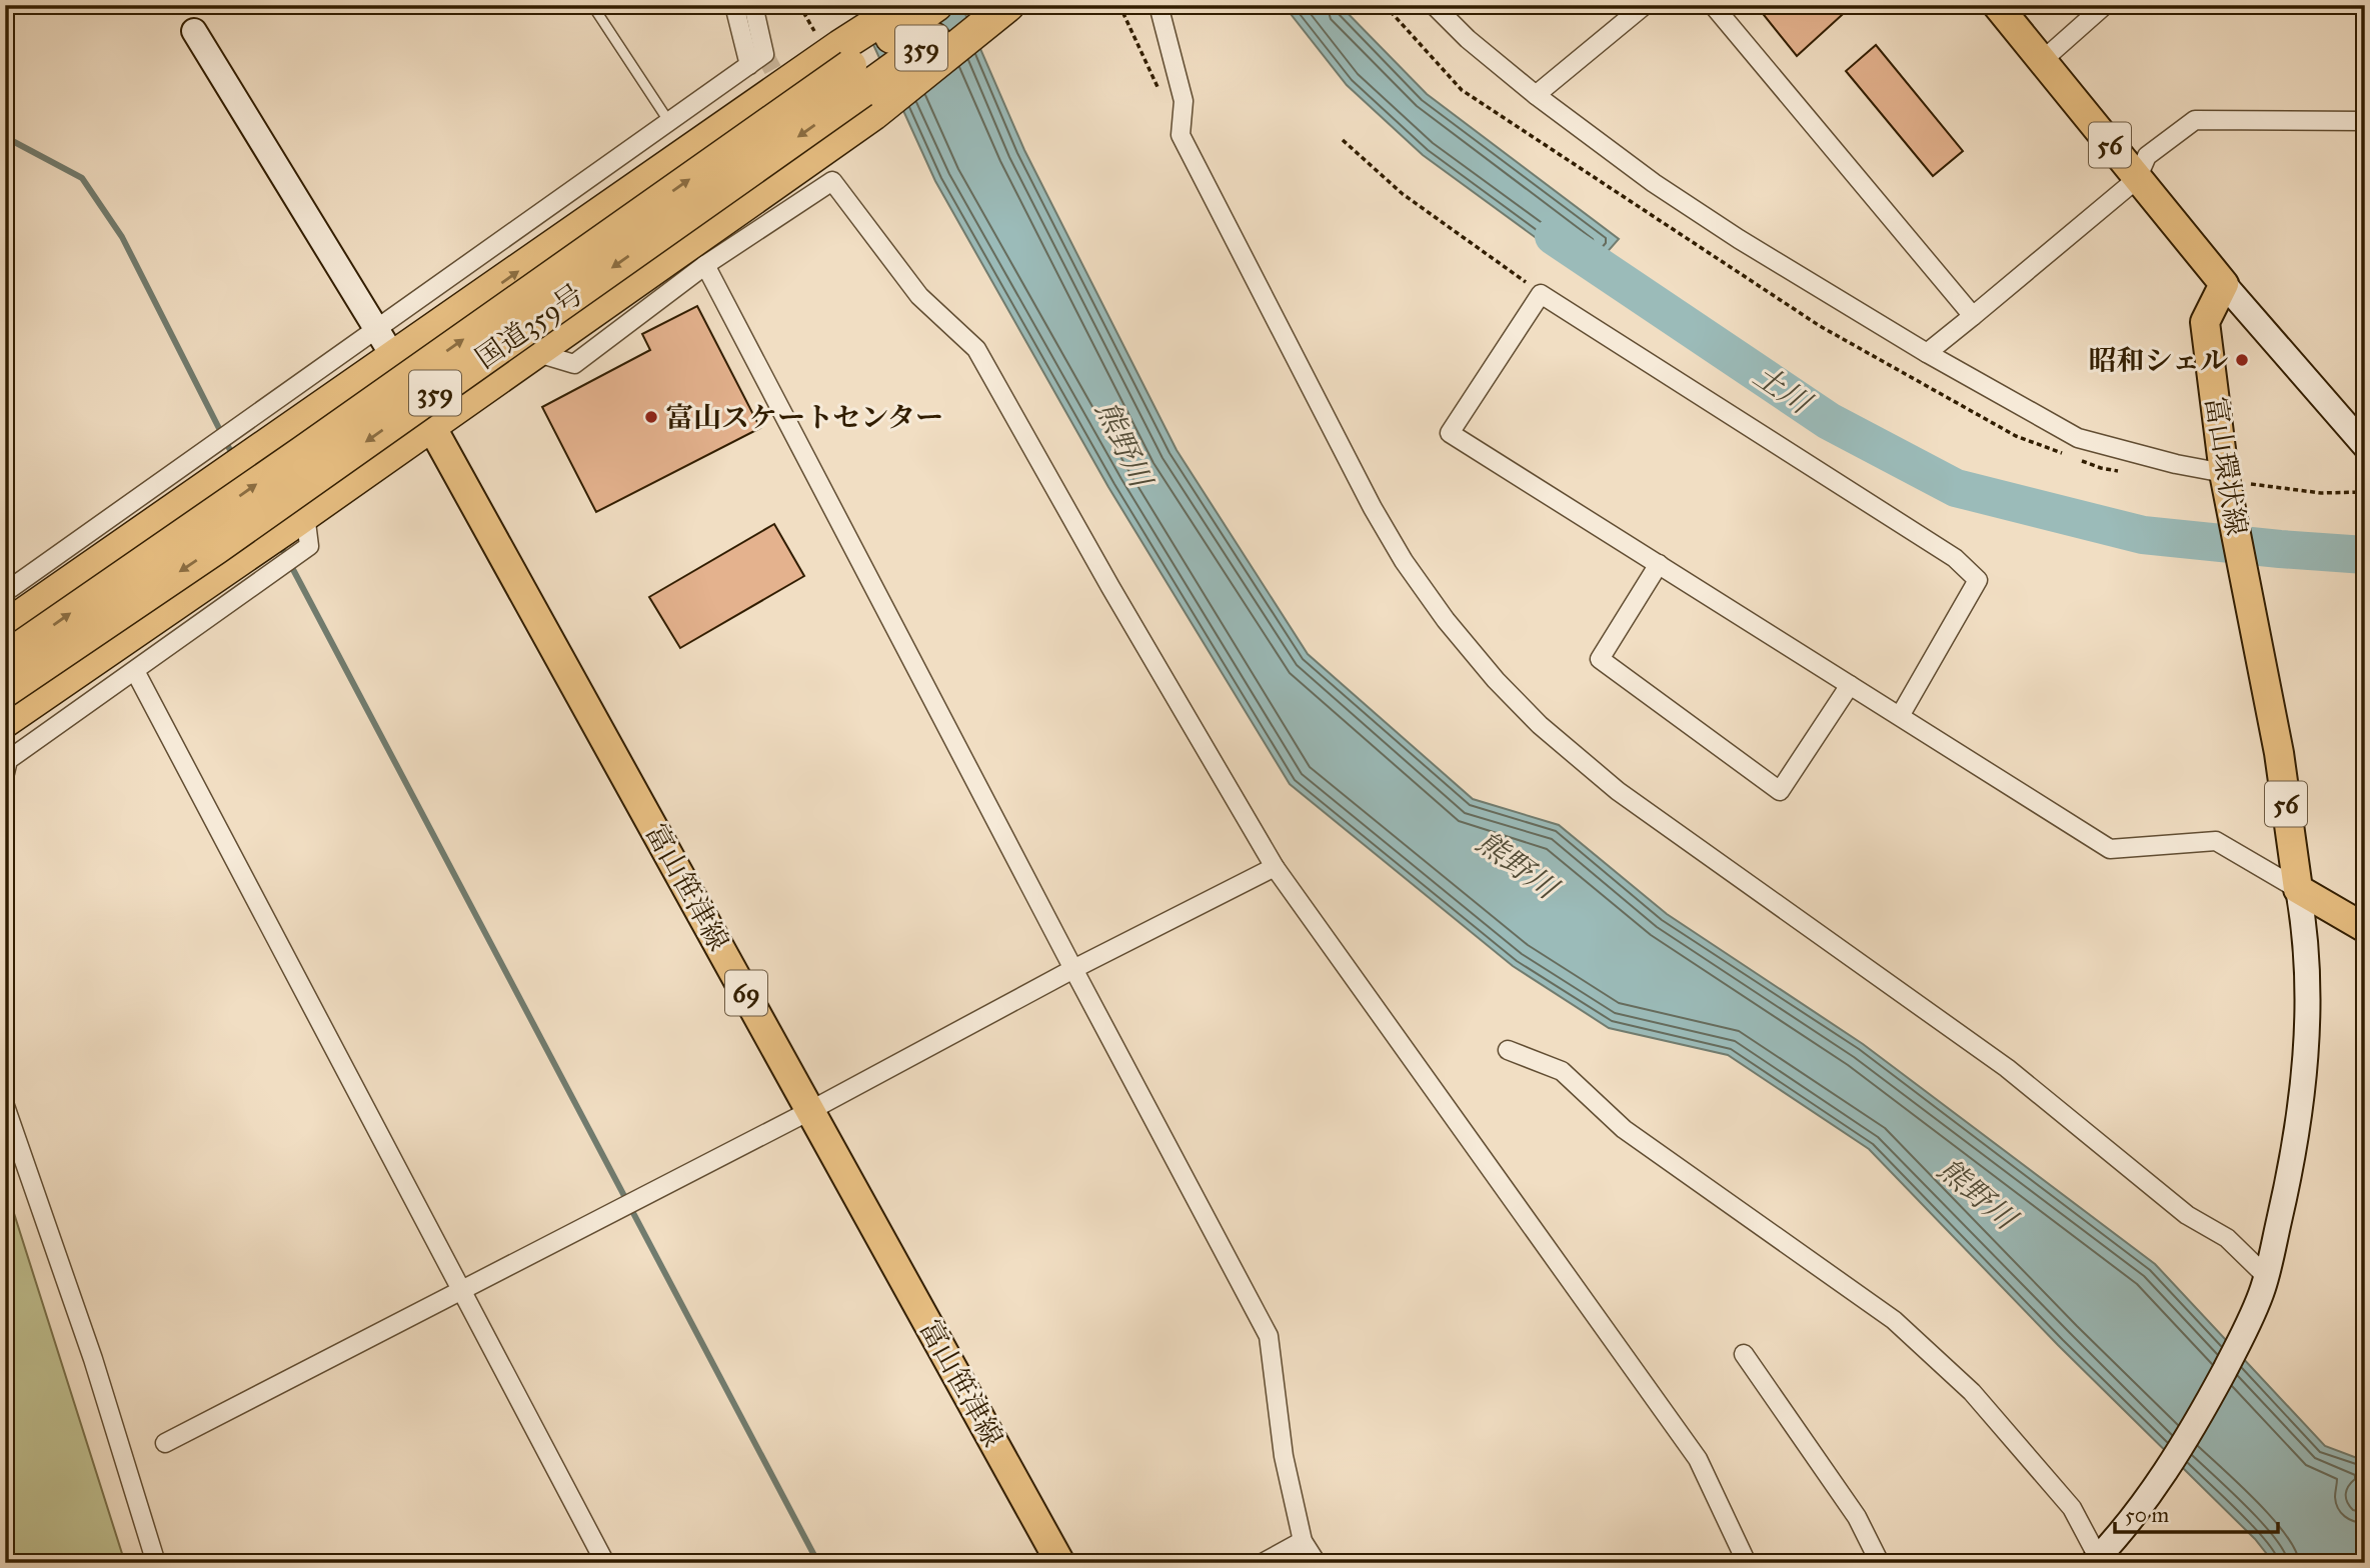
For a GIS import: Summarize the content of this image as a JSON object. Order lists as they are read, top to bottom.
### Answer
{
  "streets": {
    "highway": ["359", "国道359号"],
    "main road": [
      "56",
      "富山環状線",
      "富山笹津線",
      "69"
    ]
  },
  "crossings": [
    ["56", "富山環状線"]
  ],
  "water": ["土川", "熊野川"],
  "places": ["昭和シェル", "富山スケートセンター"],
  "scale_bar": "50 m"
}
